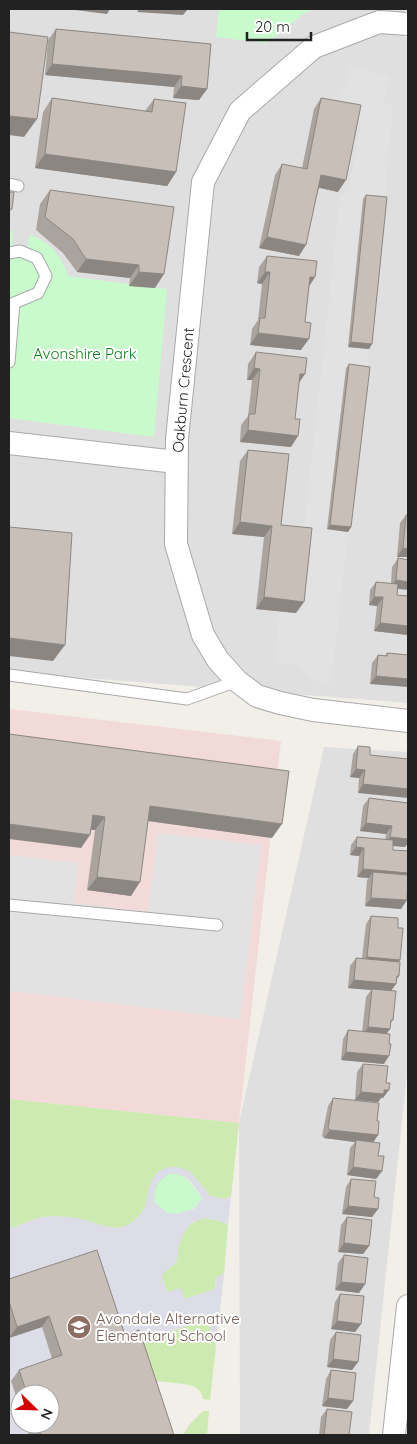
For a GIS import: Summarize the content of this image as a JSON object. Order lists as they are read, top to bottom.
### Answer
{
  "streets": {
    "street": ["Oakburn Crescent"]
  },
  "parks": ["Avonshire Park"],
  "places": {
    "school or university": ["Avondale Alternative Elementary School"]
  },
  "scale_bar": "20 m",
  "north": "bottom right"
}
